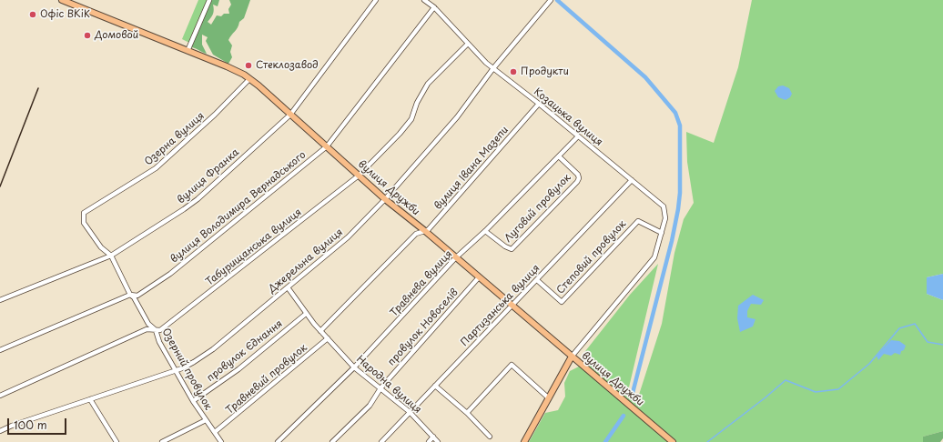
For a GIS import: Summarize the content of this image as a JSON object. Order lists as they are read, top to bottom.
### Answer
{
  "streets": {
    "main road": ["вулиця Дружби"],
    "street": [
      "Козацька вулиця",
      "Озерна вулиця",
      "вулиця Івана Мазепи",
      "вулиця Франка",
      "вулиця Володимира Вернадського",
      "Луговий провулок",
      "Табурищанська вулиця",
      "Степовий провулок",
      "Джерельна вулиця",
      "Травнева вулиця",
      "Партизанська вулиця",
      "провулок Новоселів",
      "провулок Єднання",
      "Озерний провулок",
      "Травневий провулок",
      "Народна вулиця"
    ]
  },
  "crossings": [
    ["Козацька вулиця", "вулиця Івана Мазепи"],
    ["Козацька вулиця", "вулиця Володимира Вернадського"],
    ["Козацька вулиця", "Табурищанська вулиця"],
    ["Козацька вулиця", "Степовий провулок"],
    ["Козацька вулиця", "Джерельна вулиця"],
    ["Козацька вулиця", "Травнева вулиця"],
    ["Козацька вулиця", "Партизанська вулиця"],
    ["Озерна вулиця", "вулиця Дружби"],
    ["Озерна вулиця", "Озерний провулок"],
    ["вулиця Івана Мазепи", "вулиця Дружби"],
    ["вулиця Івана Мазепи", "Народна вулиця"],
    ["вулиця Франка", "вулиця Дружби"],
    ["вулиця Франка", "Озерний провулок"],
    ["вулиця Дружби", "вулиця Володимира Вернадського"],
    ["вулиця Дружби", "Табурищанська вулиця"],
    ["вулиця Дружби", "Джерельна вулиця"],
    ["вулиця Дружби", "Травнева вулиця"],
    ["вулиця Дружби", "Партизанська вулиця"],
    ["вулиця Дружби", "провулок Новоселів"],
    ["вулиця Володимира Вернадського", "Озерний провулок"],
    ["Луговий провулок", "Травнева вулиця"],
    ["Табурищанська вулиця", "Озерний провулок"],
    ["Степовий провулок", "Партизанська вулиця"],
    ["Джерельна вулиця", "Озерний провулок"],
    ["Джерельна вулиця", "Народна вулиця"],
    ["Травнева вулиця", "Народна вулиця"],
    ["Партизанська вулиця", "Народна вулиця"],
    ["провулок Новоселів", "Народна вулиця"],
    ["провулок Єднання", "Озерний провулок"],
    ["провулок Єднання", "Народна вулиця"],
    ["Озерний провулок", "Травневий провулок"],
    ["Травневий провулок", "Народна вулиця"]
  ],
  "places": [
    "Офіс ВКіК",
    "Домовой",
    "Стеклозавод",
    "Продукти"
  ],
  "scale_bar": "100 m"
}
